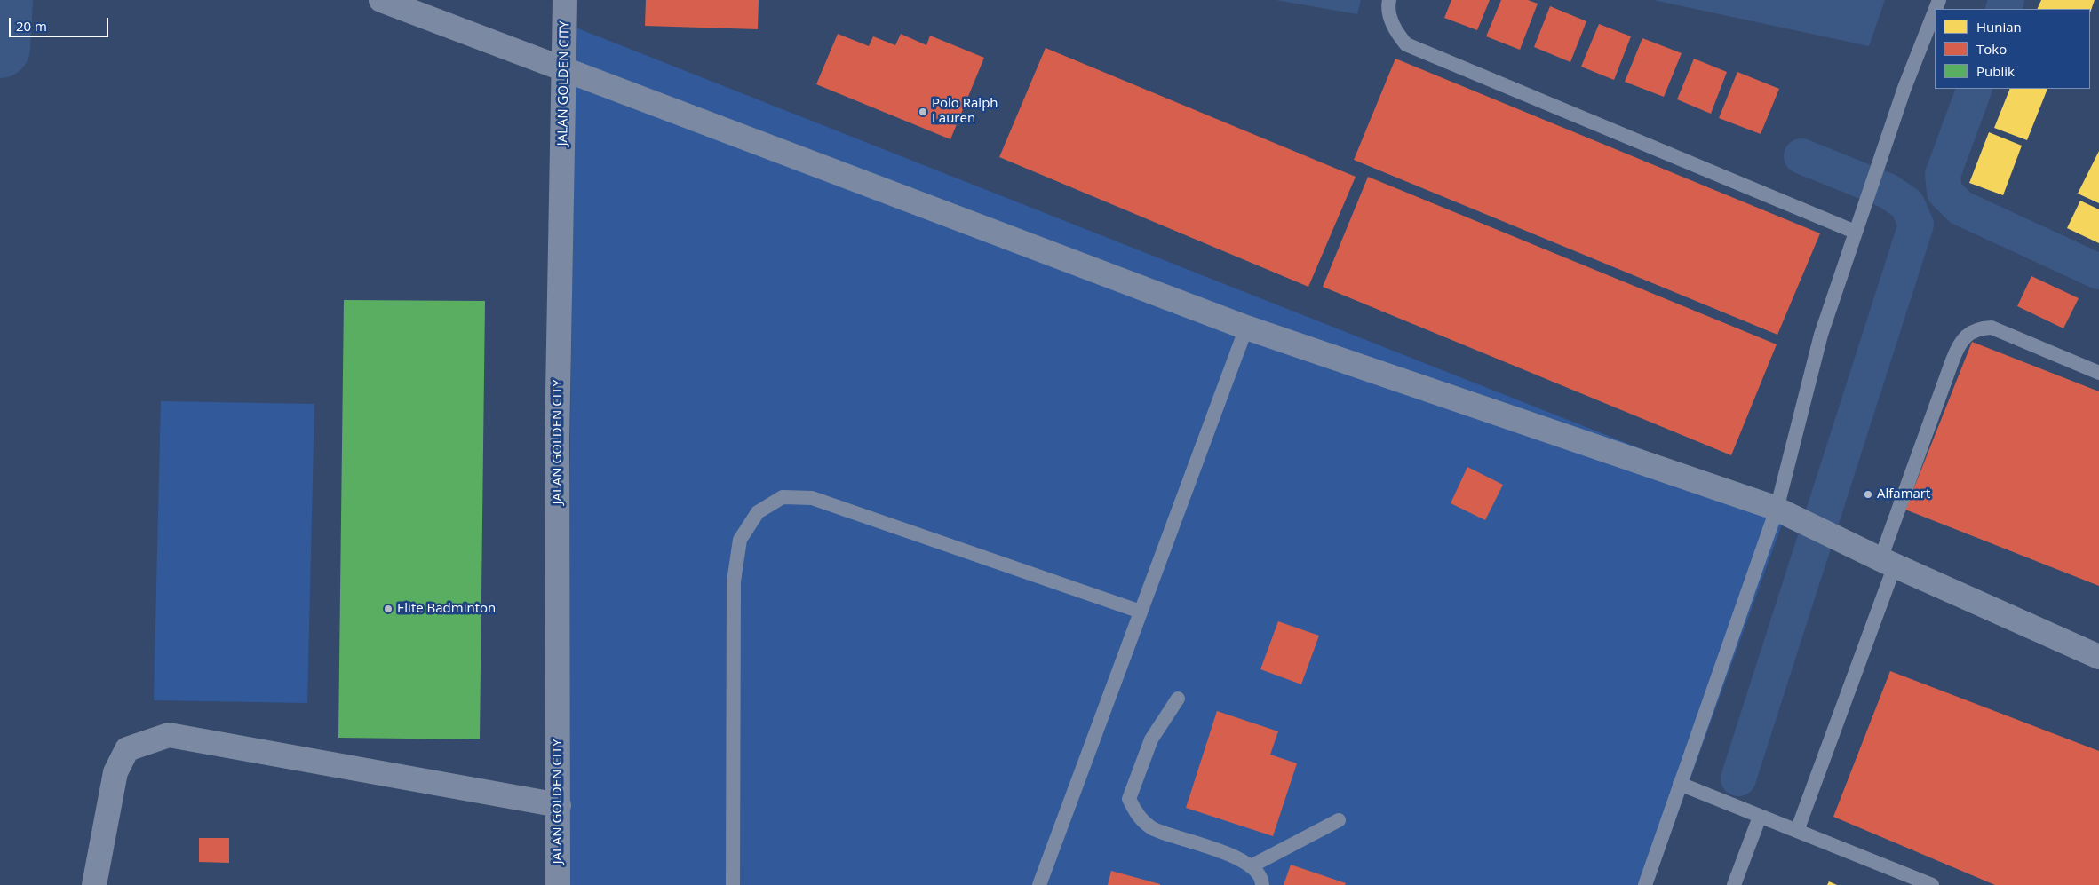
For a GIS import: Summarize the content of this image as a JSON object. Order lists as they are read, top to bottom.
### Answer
{
  "streets": {
    "street": ["JALAN GOLDEN CITY"]
  },
  "places": ["Polo Ralph Lauren", "Alfamart", "Elite Badminton"],
  "legend": ["Hunian", "Toko", "Publik"],
  "scale_bar": "20 m"
}
